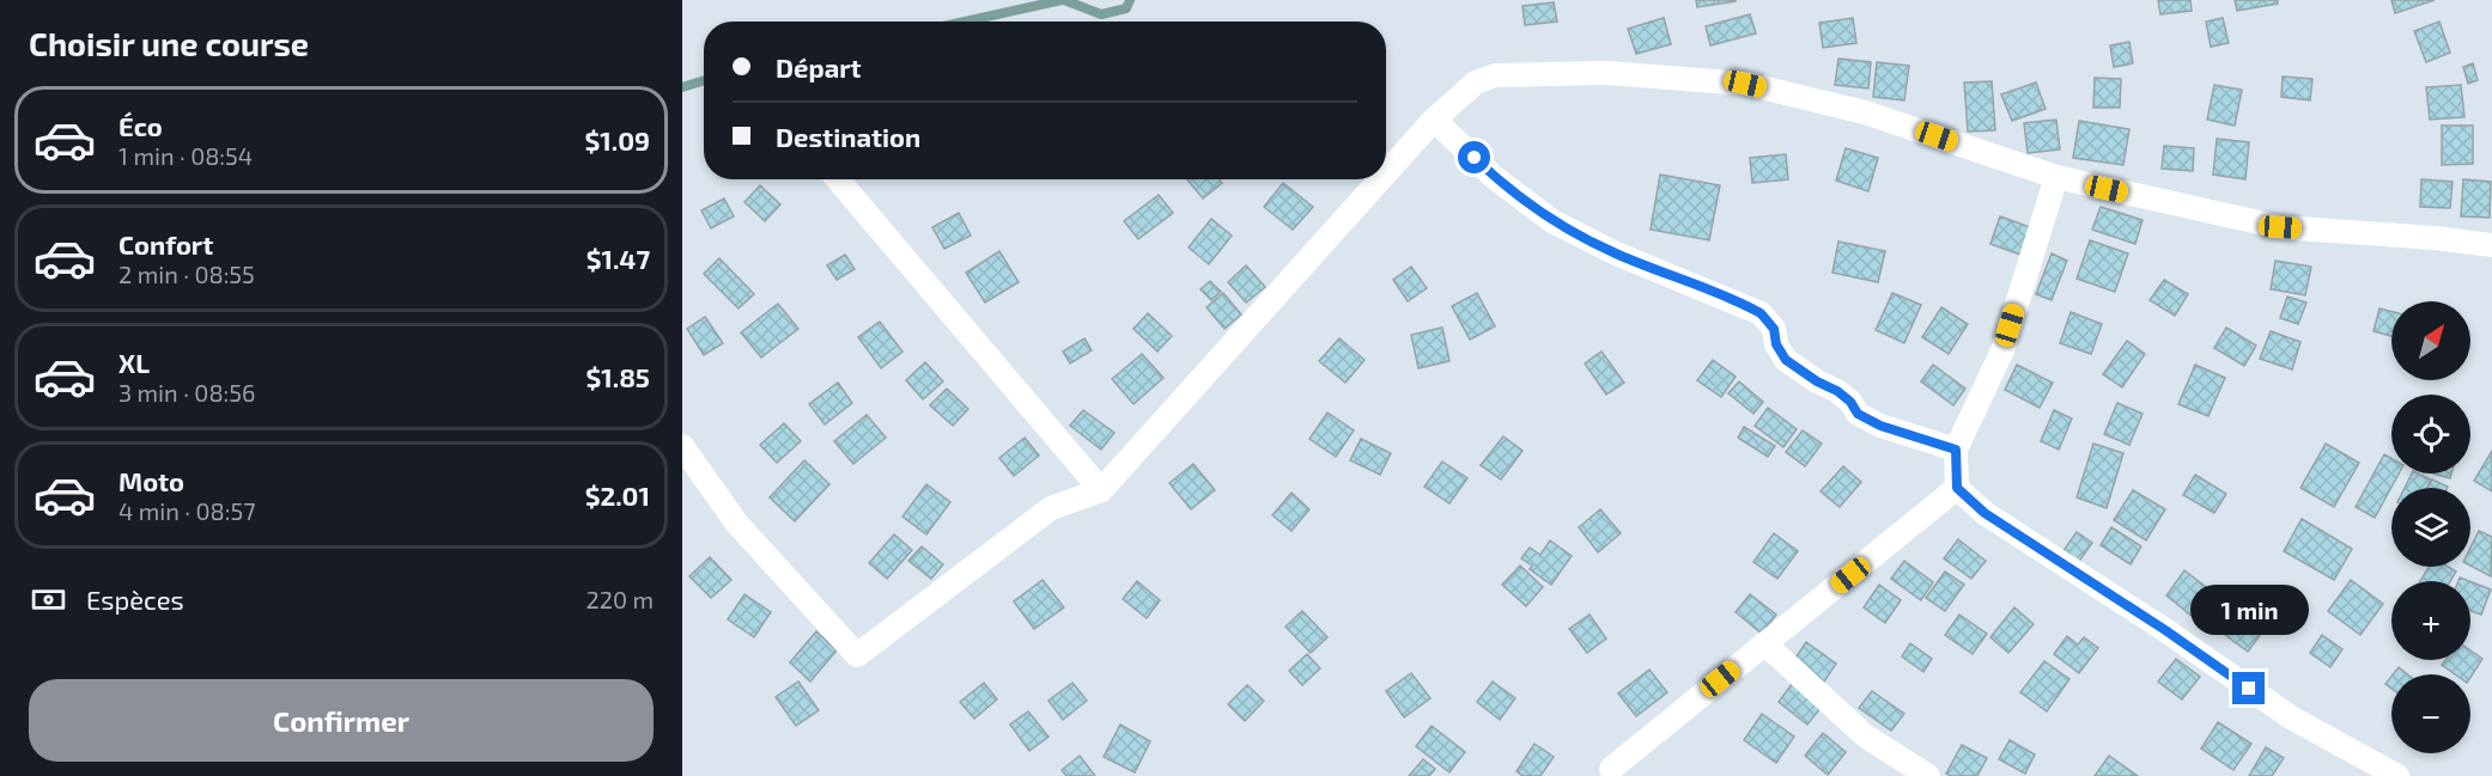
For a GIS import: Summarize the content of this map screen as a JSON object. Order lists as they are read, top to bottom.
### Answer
{
  "north": "top right",
  "page": {
    "heading": "Choisir une course",
    "banner": ["Départ", "Destination"],
    "list": [
      {
        "name": "Éco",
        "note": "1 min · 08:54",
        "value": "$1.09"
      },
      {
        "name": "Confort",
        "note": "2 min · 08:55",
        "value": "$1.47"
      },
      {
        "name": "XL",
        "note": "3 min · 08:56",
        "value": "$1.85"
      },
      {
        "name": "Moto",
        "note": "4 min · 08:57",
        "value": "$2.01"
      }
    ],
    "map_buttons": ["+", "−"],
    "pay": ["Espèces", "220 m"],
    "bubble": "1 min",
    "buttons": "Confirmer"
  }
}
